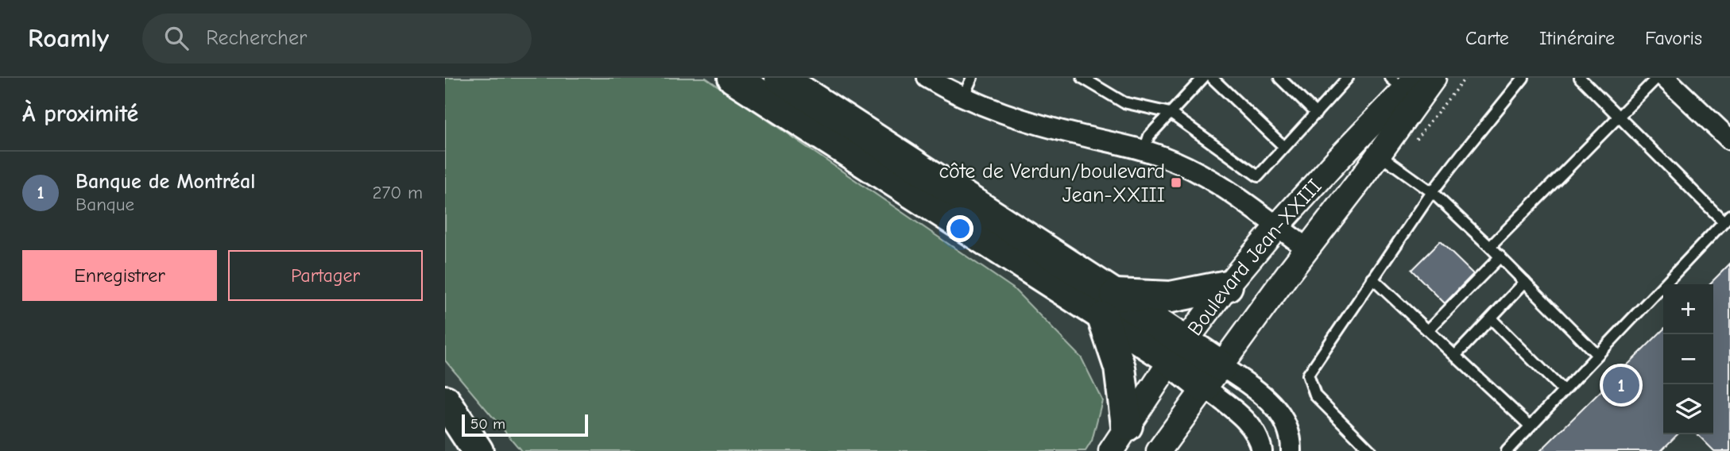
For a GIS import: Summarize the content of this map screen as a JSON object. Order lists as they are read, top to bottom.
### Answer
{
  "streets": {
    "street": ["Boulevard Jean-XXIII"]
  },
  "places": {
    "transit": ["côte de Verdun/boulevard Jean-XXIII"]
  },
  "scale_bar": "50 m",
  "page": {
    "header": "Roamly",
    "search": "Rechercher",
    "nav": ["Carte", "Itinéraire", "Favoris"],
    "heading": "À proximité",
    "list": [
      {
        "mark": "1",
        "name": "Banque de Montréal",
        "note": "Banque",
        "value": "270 m"
      }
    ],
    "buttons": ["Enregistrer", "Partager"],
    "map_buttons": ["+", "−"],
    "pins": "1",
    "scale": "50 m"
  }
}
